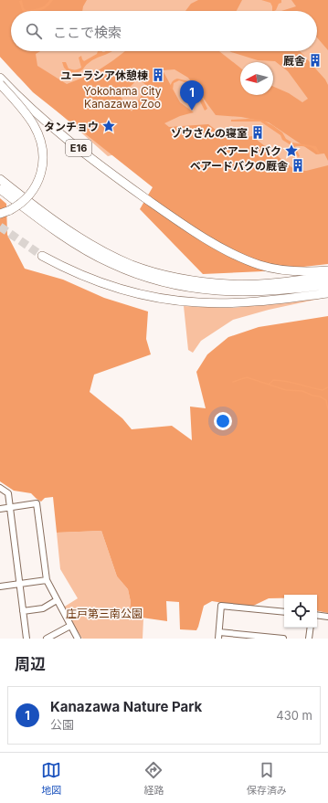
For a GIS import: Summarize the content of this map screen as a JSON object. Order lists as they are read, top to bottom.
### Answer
{
  "streets": {
    "highway": ["E16"]
  },
  "parks": ["Yokohama City Kanazawa Zoo", "庄戸第三南公園"],
  "places": {
    "building": [
      "厩舎",
      "ユーラシア休憩棟",
      "ゾウさんの寝室",
      "ベアードバクの厩舎"
    ],
    "place": ["タンチョウ", "ベアードバク"]
  },
  "north": "left",
  "page": {
    "search": "ここで検索",
    "pins": "1",
    "heading": "周辺",
    "list": [
      {
        "mark": "1",
        "name": "Kanazawa Nature Park",
        "note": "公園",
        "value": "430 m"
      }
    ],
    "nav": ["地図", "経路", "保存済み"]
  }
}
